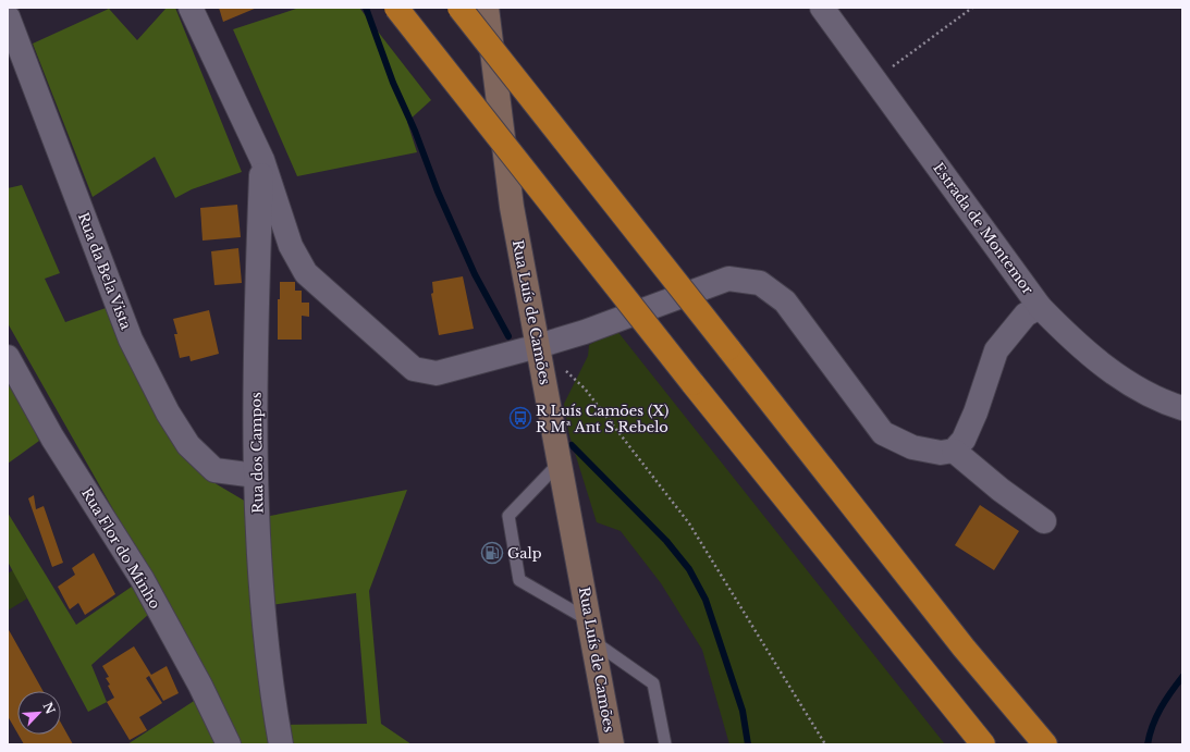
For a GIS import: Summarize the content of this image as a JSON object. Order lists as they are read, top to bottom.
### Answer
{
  "streets": {
    "main road": ["Rua Luís de Camões"],
    "street": [
      "Estrada de Montemor",
      "Rua da Bela Vista",
      "Rua dos Campos",
      "Rua Flor do Minho"
    ]
  },
  "crossings": [
    ["Rua da Bela Vista", "Rua dos Campos"]
  ],
  "places": {
    "bus stop": ["R Luís Camões (X) R Mª Ant S Rebelo"],
    "fuel station": ["Galp"]
  },
  "north": "top right"
}
